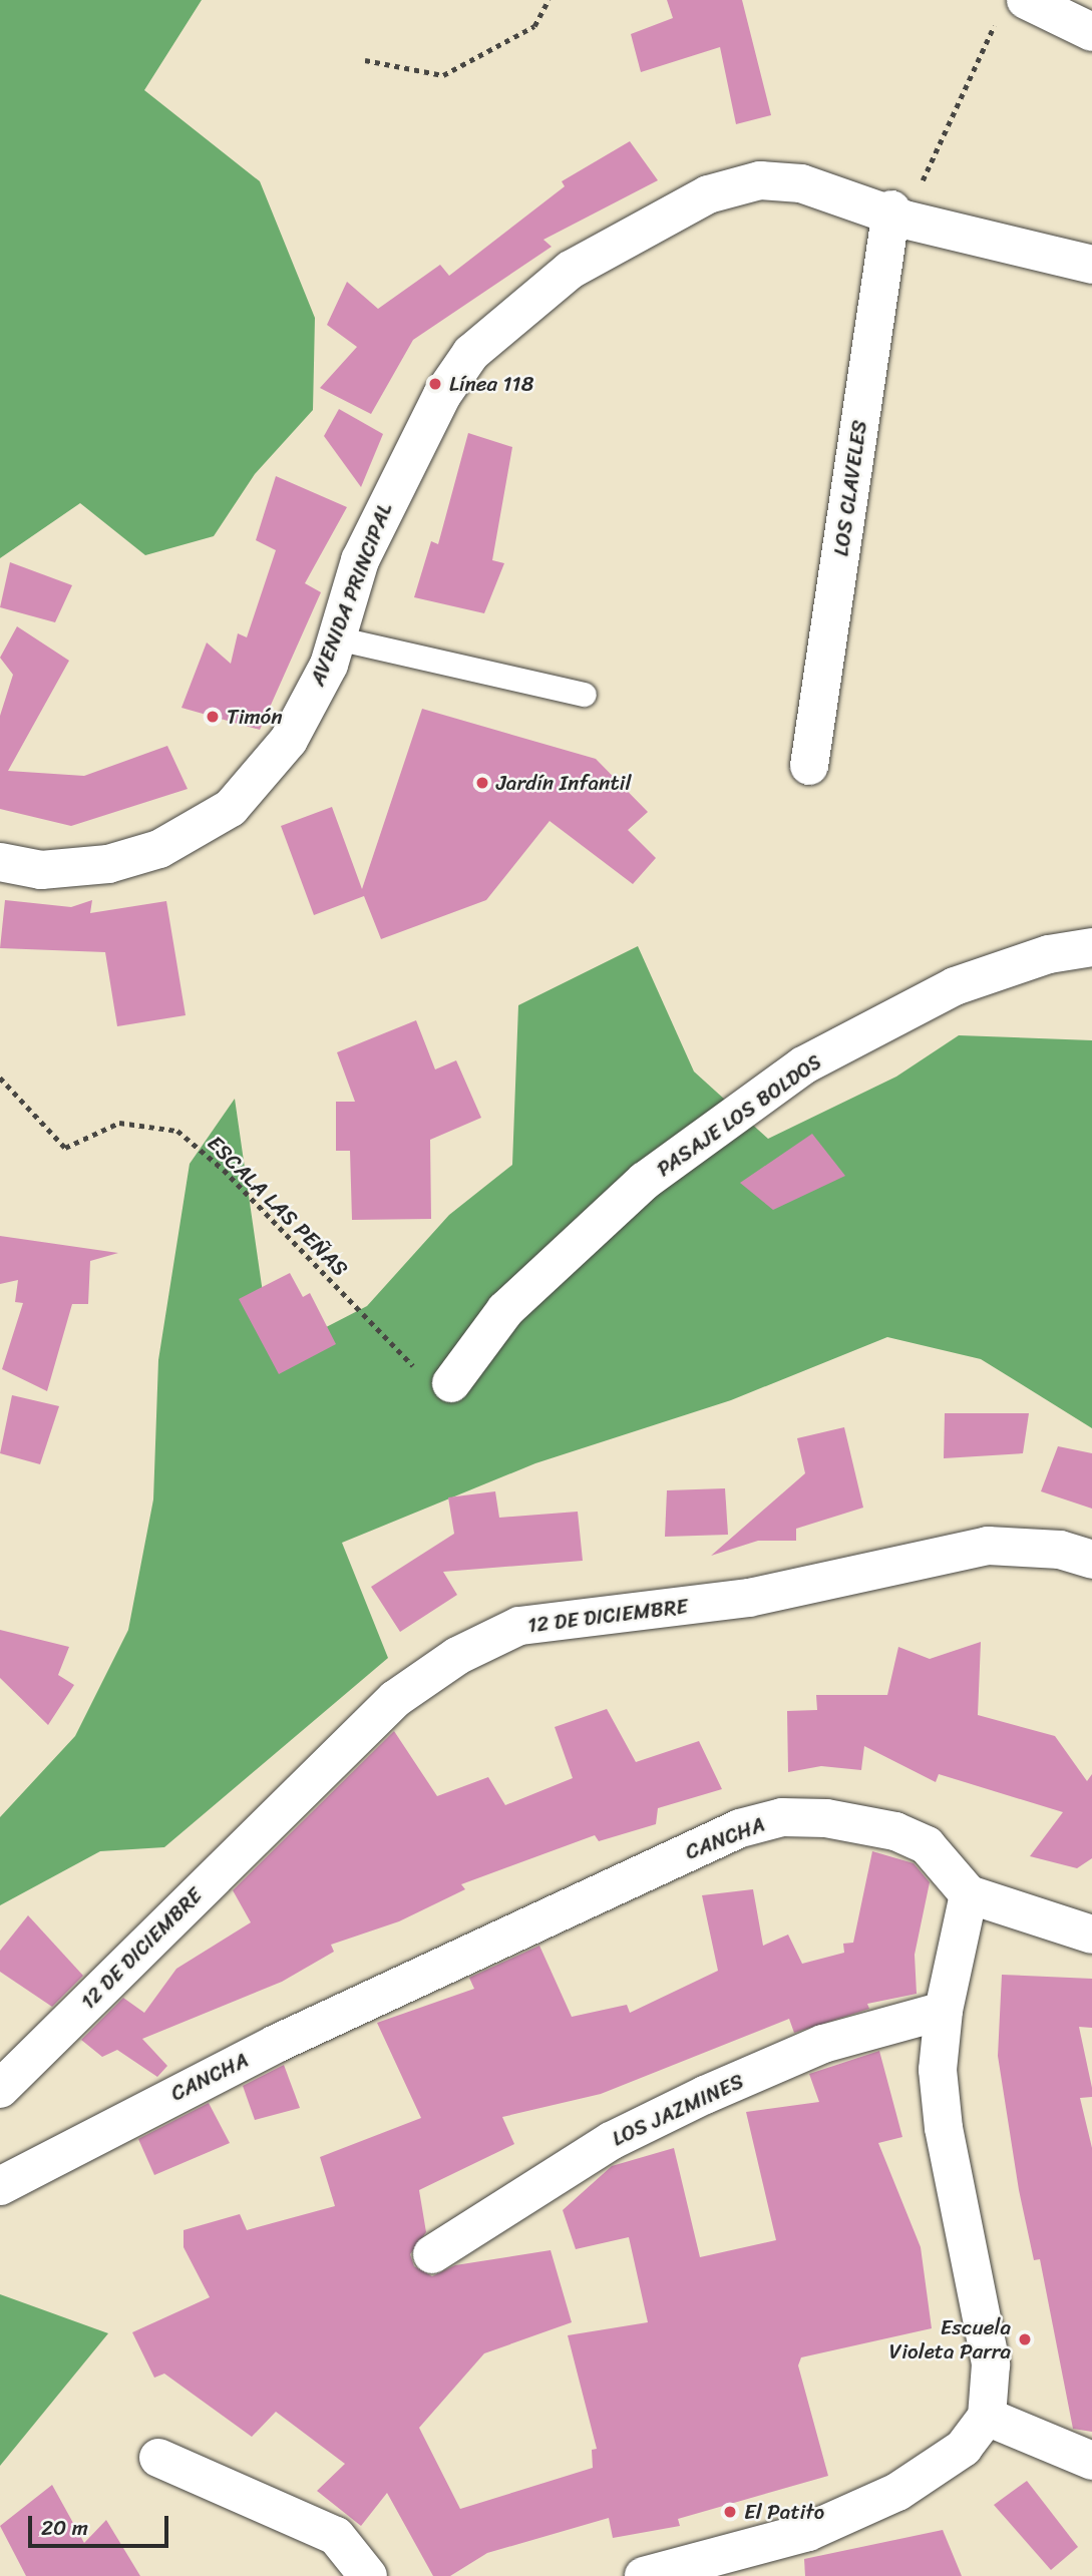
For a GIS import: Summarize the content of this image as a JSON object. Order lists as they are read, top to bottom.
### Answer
{
  "streets": {
    "street": [
      "LOS CLAVELES",
      "AVENIDA PRINCIPAL",
      "PASAJE LOS BOLDOS",
      "12 DE DICIEMBRE",
      "CANCHA",
      "LOS JAZMINES"
    ],
    "path": ["ESCALA LAS PEÑAS"]
  },
  "crossings": [
    ["LOS CLAVELES", "AVENIDA PRINCIPAL"],
    ["PASAJE LOS BOLDOS", "ESCALA LAS PEÑAS"]
  ],
  "places": [
    "Línea 118",
    "Timón",
    "Jardín Infantil",
    "Escuela Violeta Parra",
    "El Patito"
  ],
  "scale_bar": "20 m"
}
